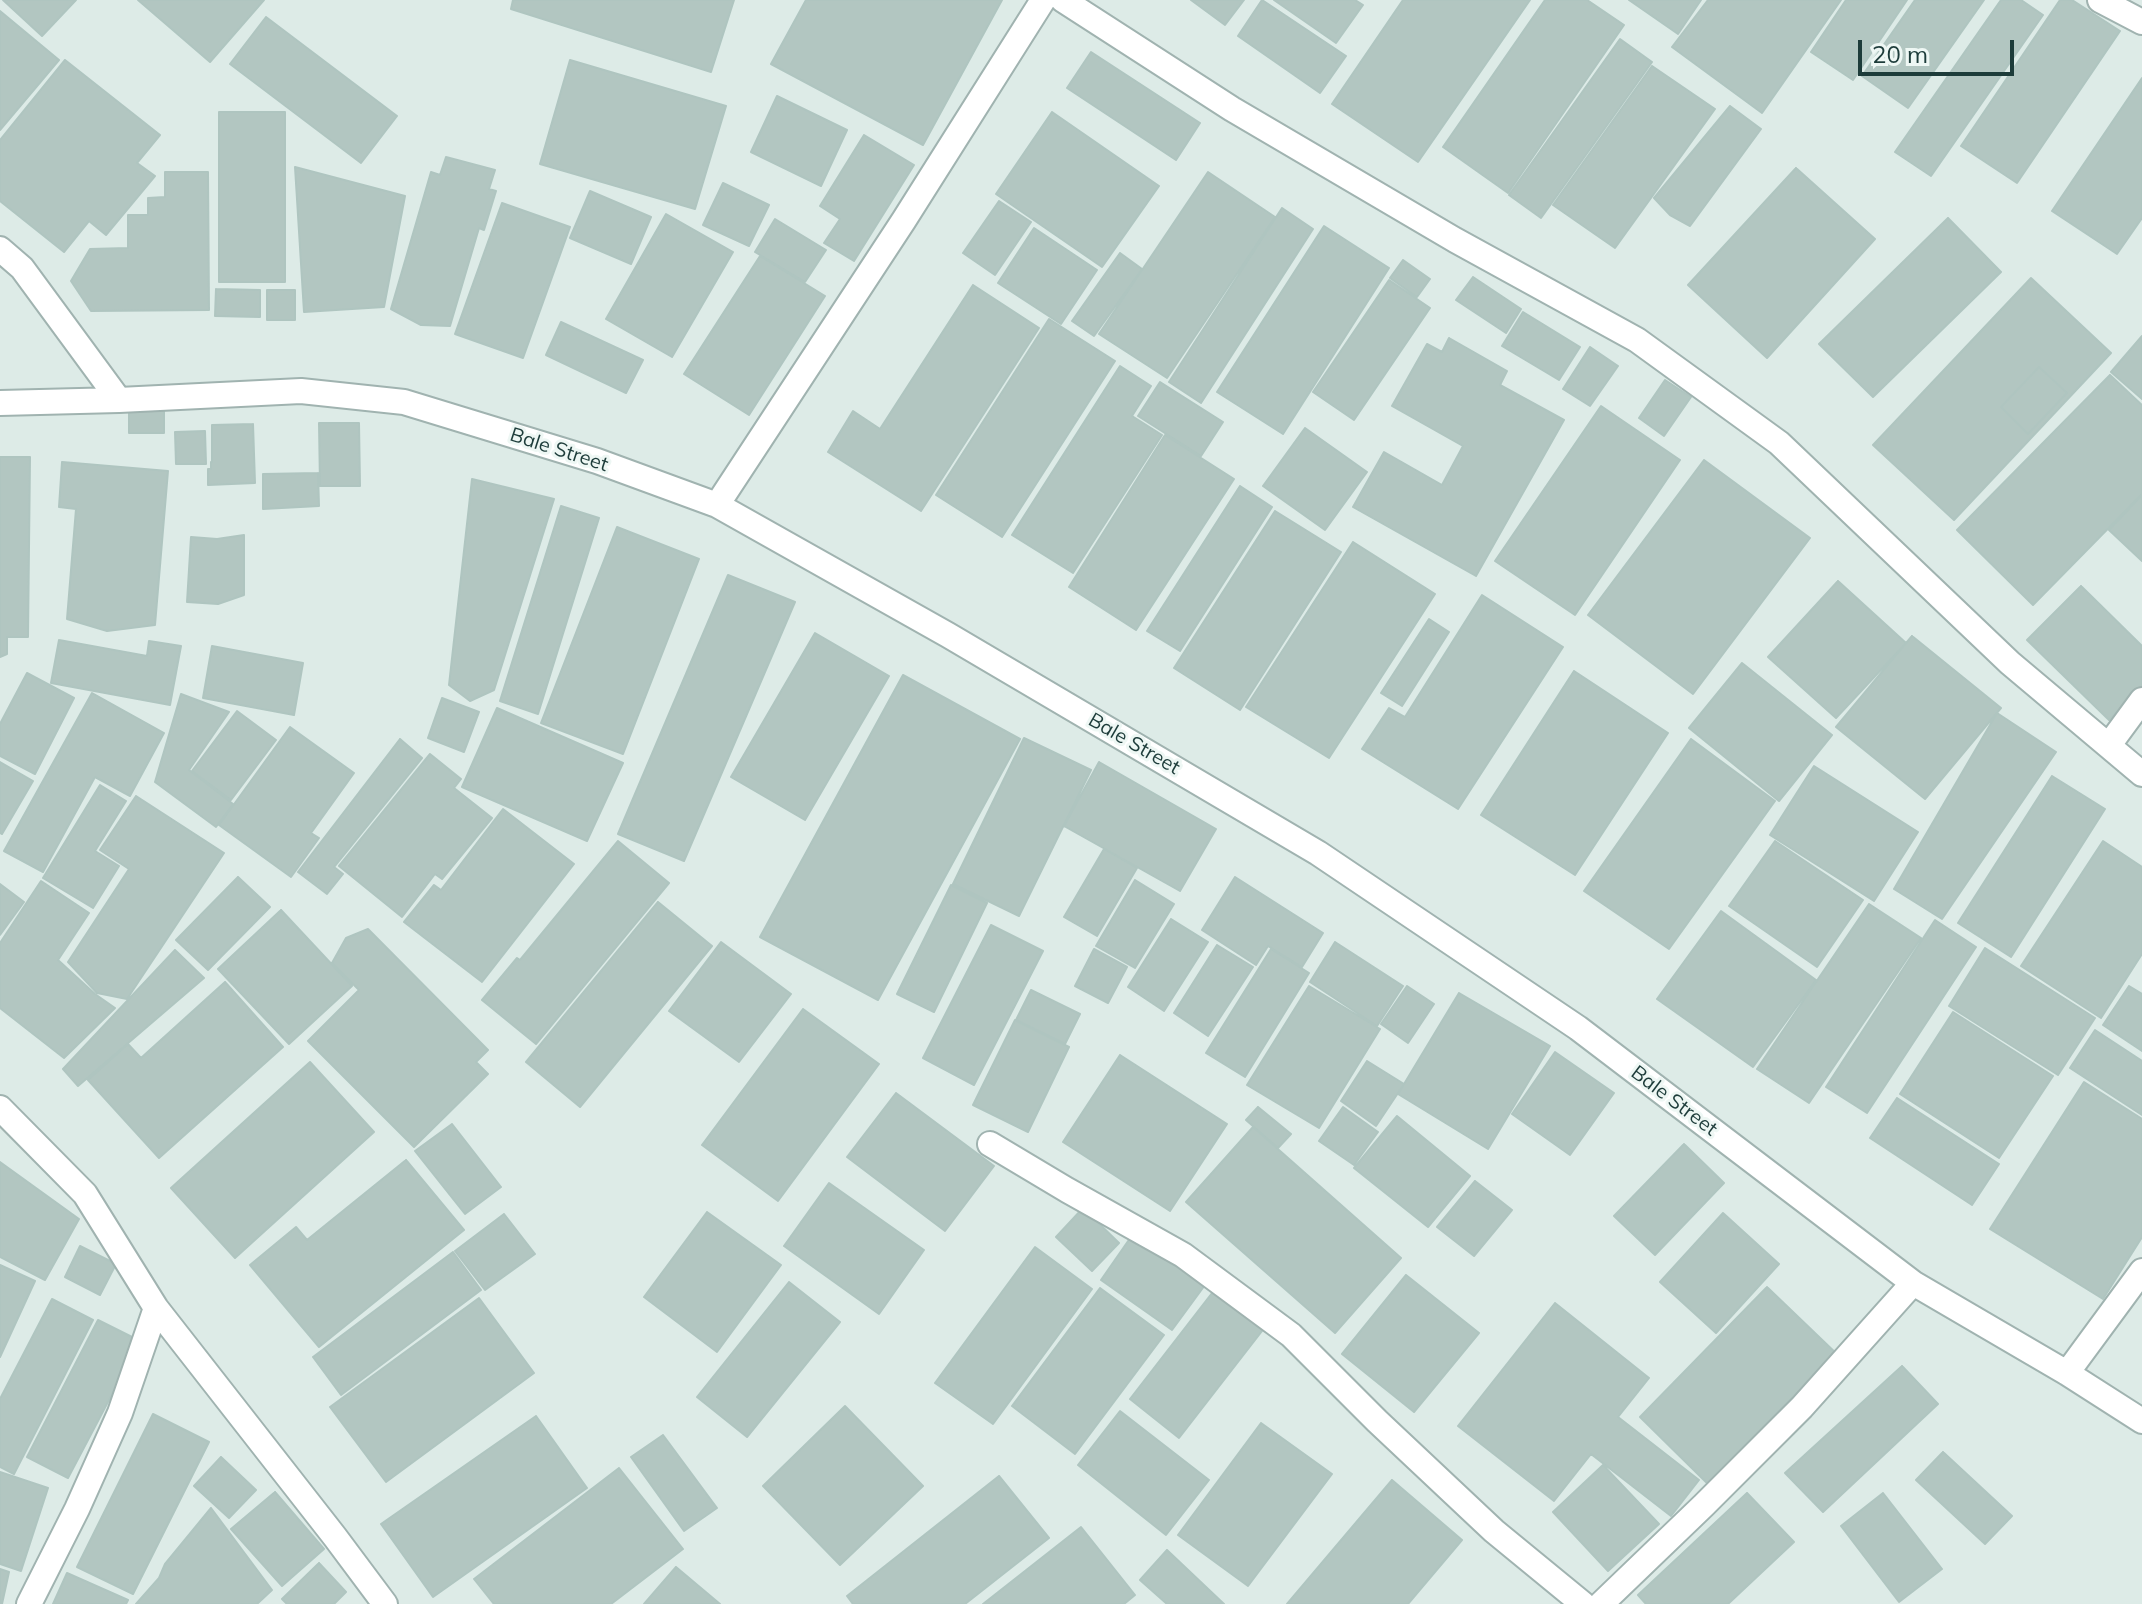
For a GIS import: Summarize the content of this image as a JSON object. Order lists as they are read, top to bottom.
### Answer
{
  "streets": {
    "street": ["Bale Street"]
  },
  "scale_bar": "20 m"
}
